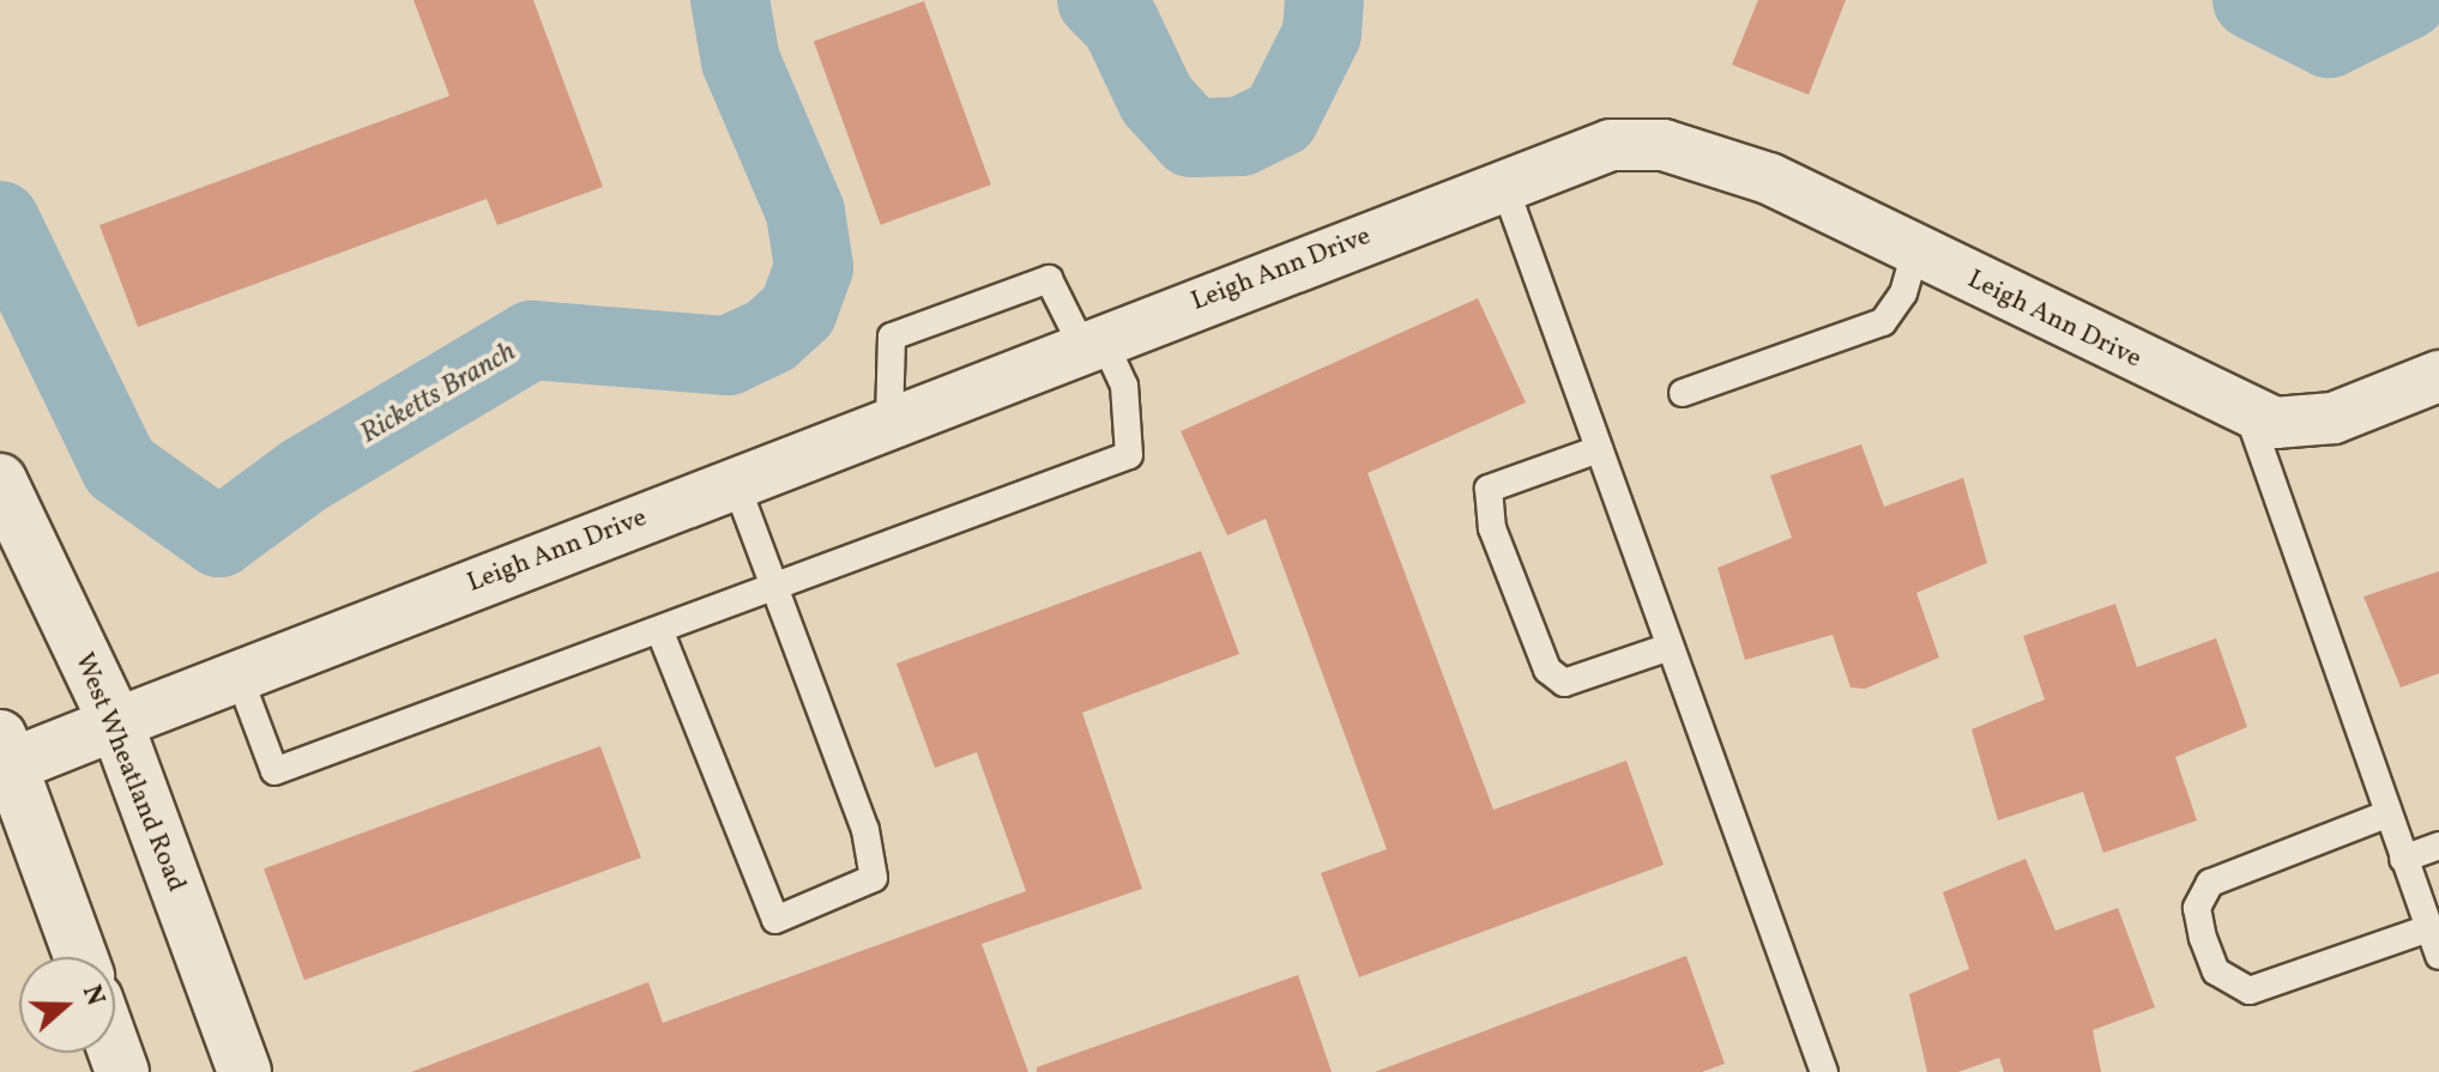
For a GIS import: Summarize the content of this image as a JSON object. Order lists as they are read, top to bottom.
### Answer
{
  "streets": {
    "main road": ["West Wheatland Road"],
    "street": ["Leigh Ann Drive"]
  },
  "crossings": [
    ["Leigh Ann Drive", "West Wheatland Road"]
  ],
  "water": ["Ricketts Branch"],
  "north": "right"
}
